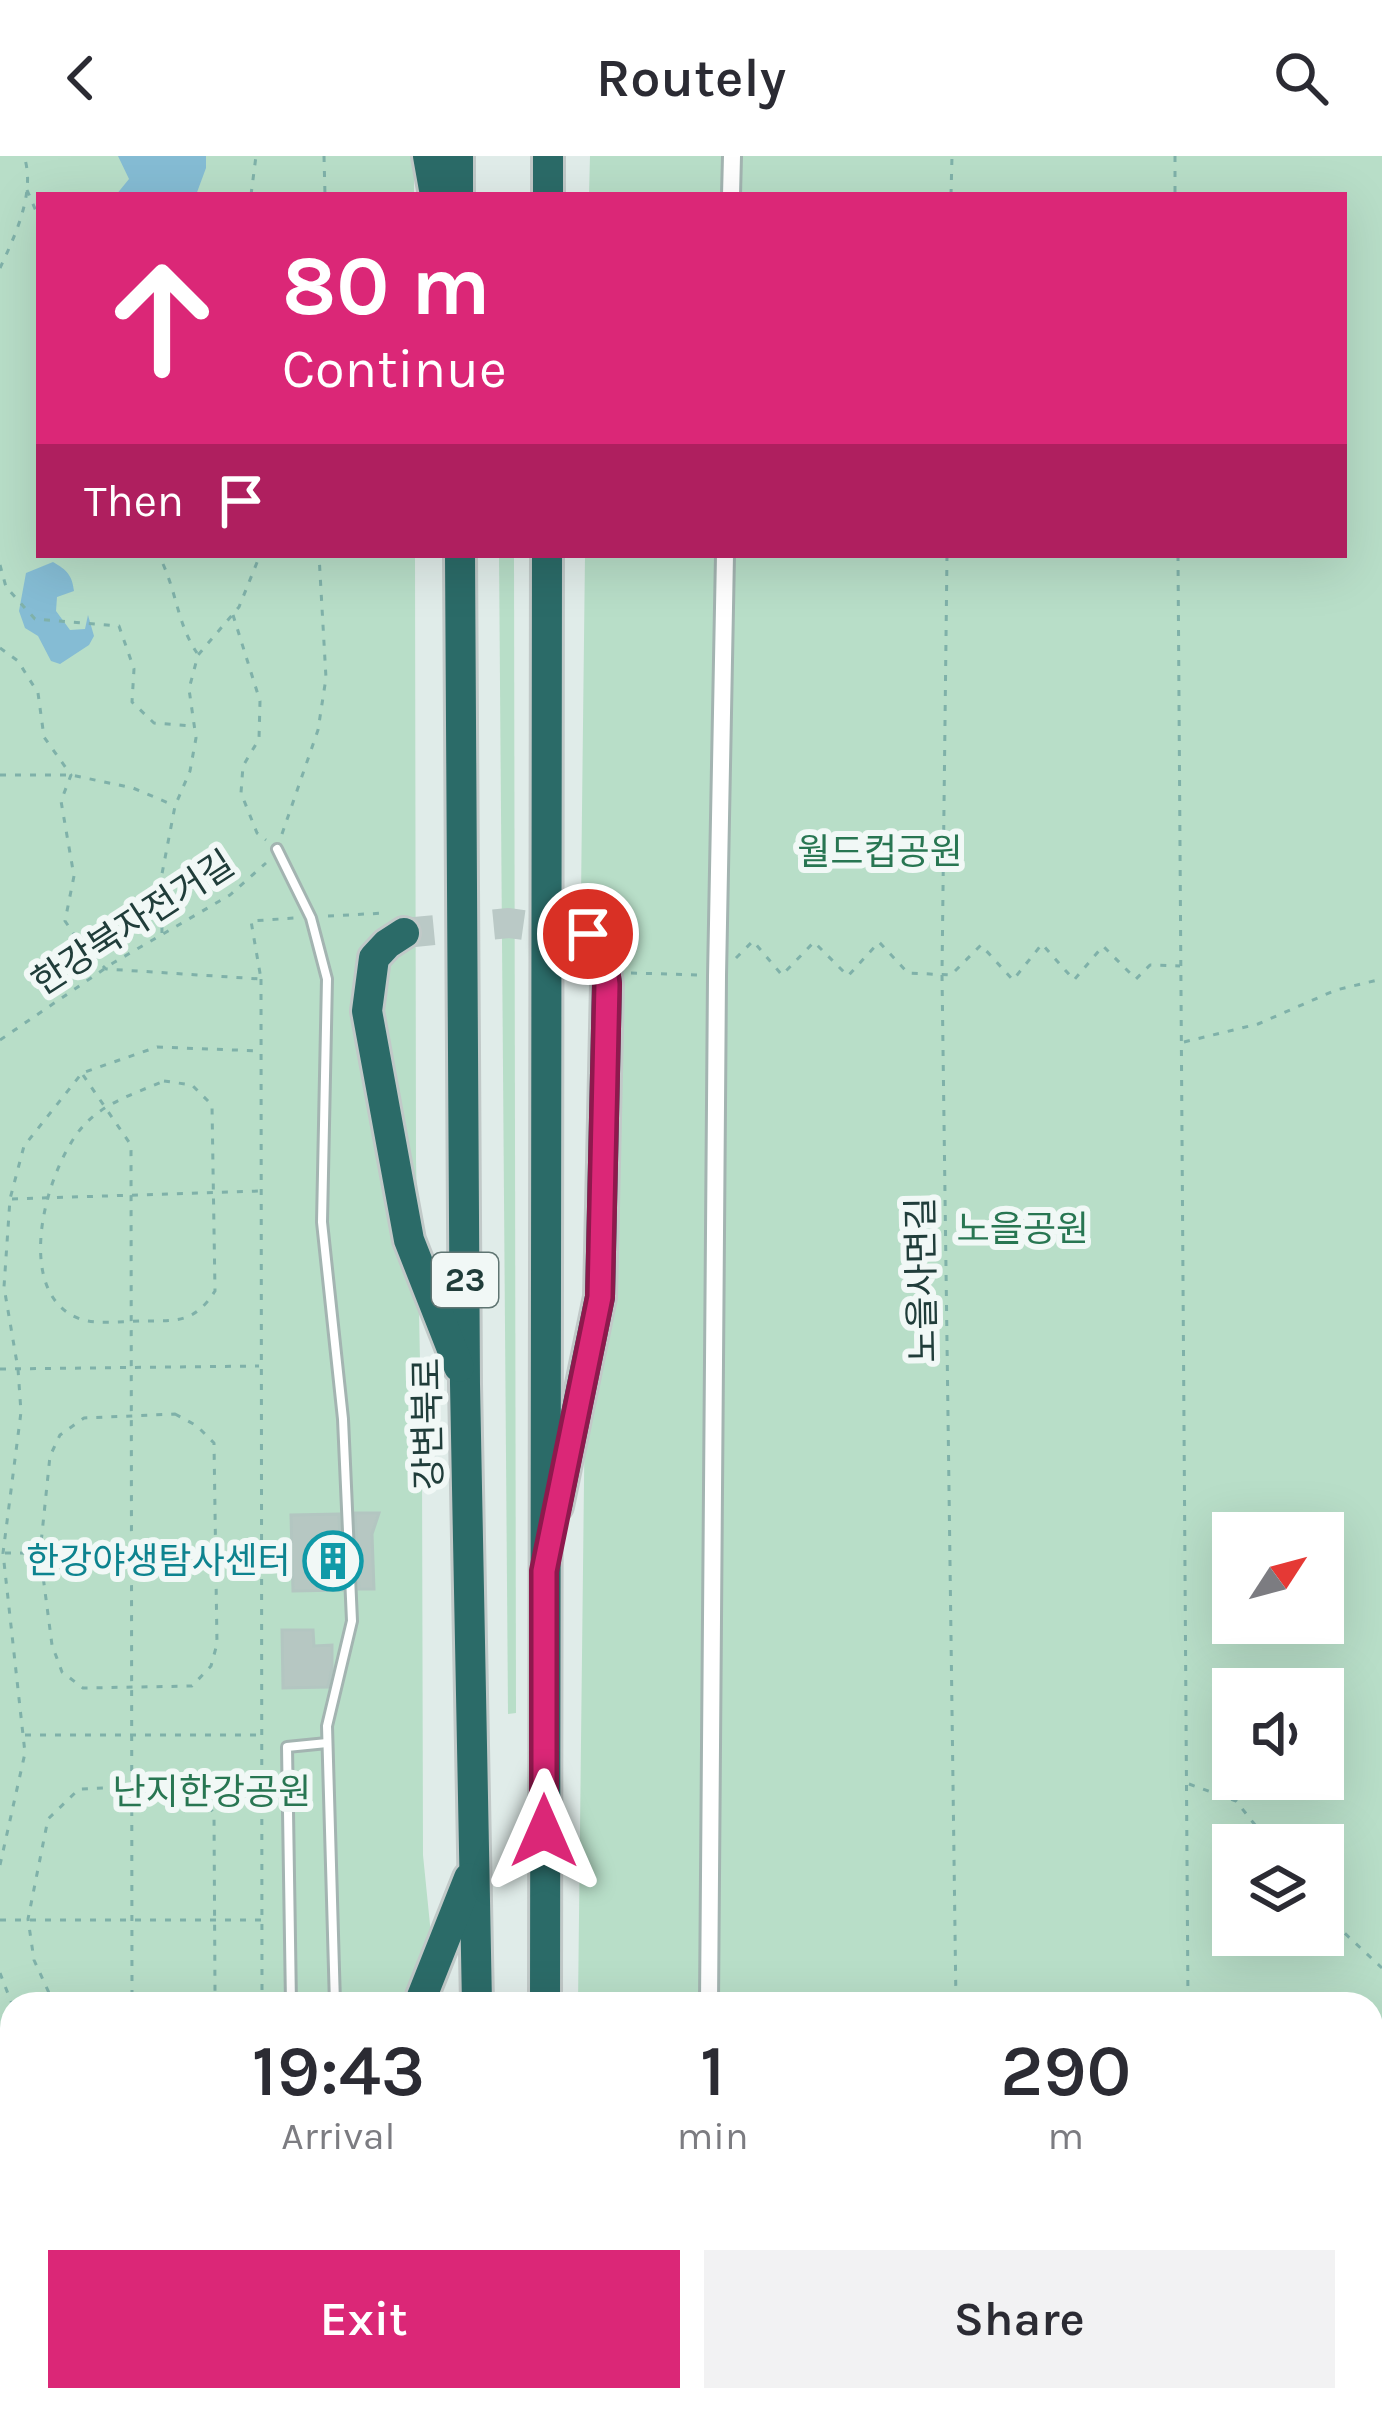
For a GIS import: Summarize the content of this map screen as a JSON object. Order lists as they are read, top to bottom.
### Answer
{
  "streets": {
    "highway": ["23", "강변북로"],
    "path": ["한강북자전거길", "노을사면길"]
  },
  "parks": ["월드컵공원", "노을공원", "난지한강공원"],
  "places": {
    "building": ["한강야생탐사센터"]
  },
  "north": "top right",
  "page": {
    "header": "Routely",
    "turn": ["80 m", "Continue"],
    "then": "Then",
    "eta": [
      "19:43",
      "Arrival",
      "1",
      "min",
      "290",
      "m"
    ],
    "buttons": ["Exit", "Share"]
  }
}
